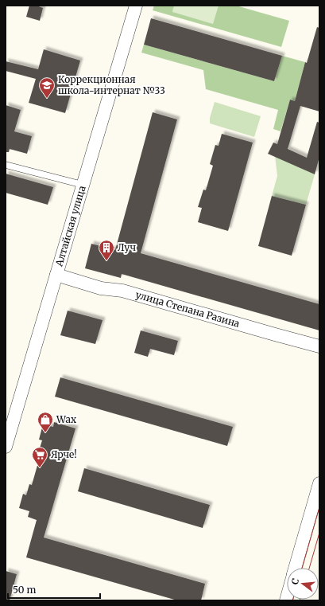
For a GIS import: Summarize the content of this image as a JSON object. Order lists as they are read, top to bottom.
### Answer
{
  "streets": {
    "street": ["Алтайская улица", "улица Степана Разина"]
  },
  "crossings": [
    ["Алтайская улица", "улица Степана Разина"]
  ],
  "places": {
    "school or university": ["Коррекционная школа-интернат №33"],
    "building": ["Луч"],
    "shop": ["Wax"],
    "supermarket": ["Ярче!"]
  },
  "scale_bar": "50 m",
  "north": "left"
}
